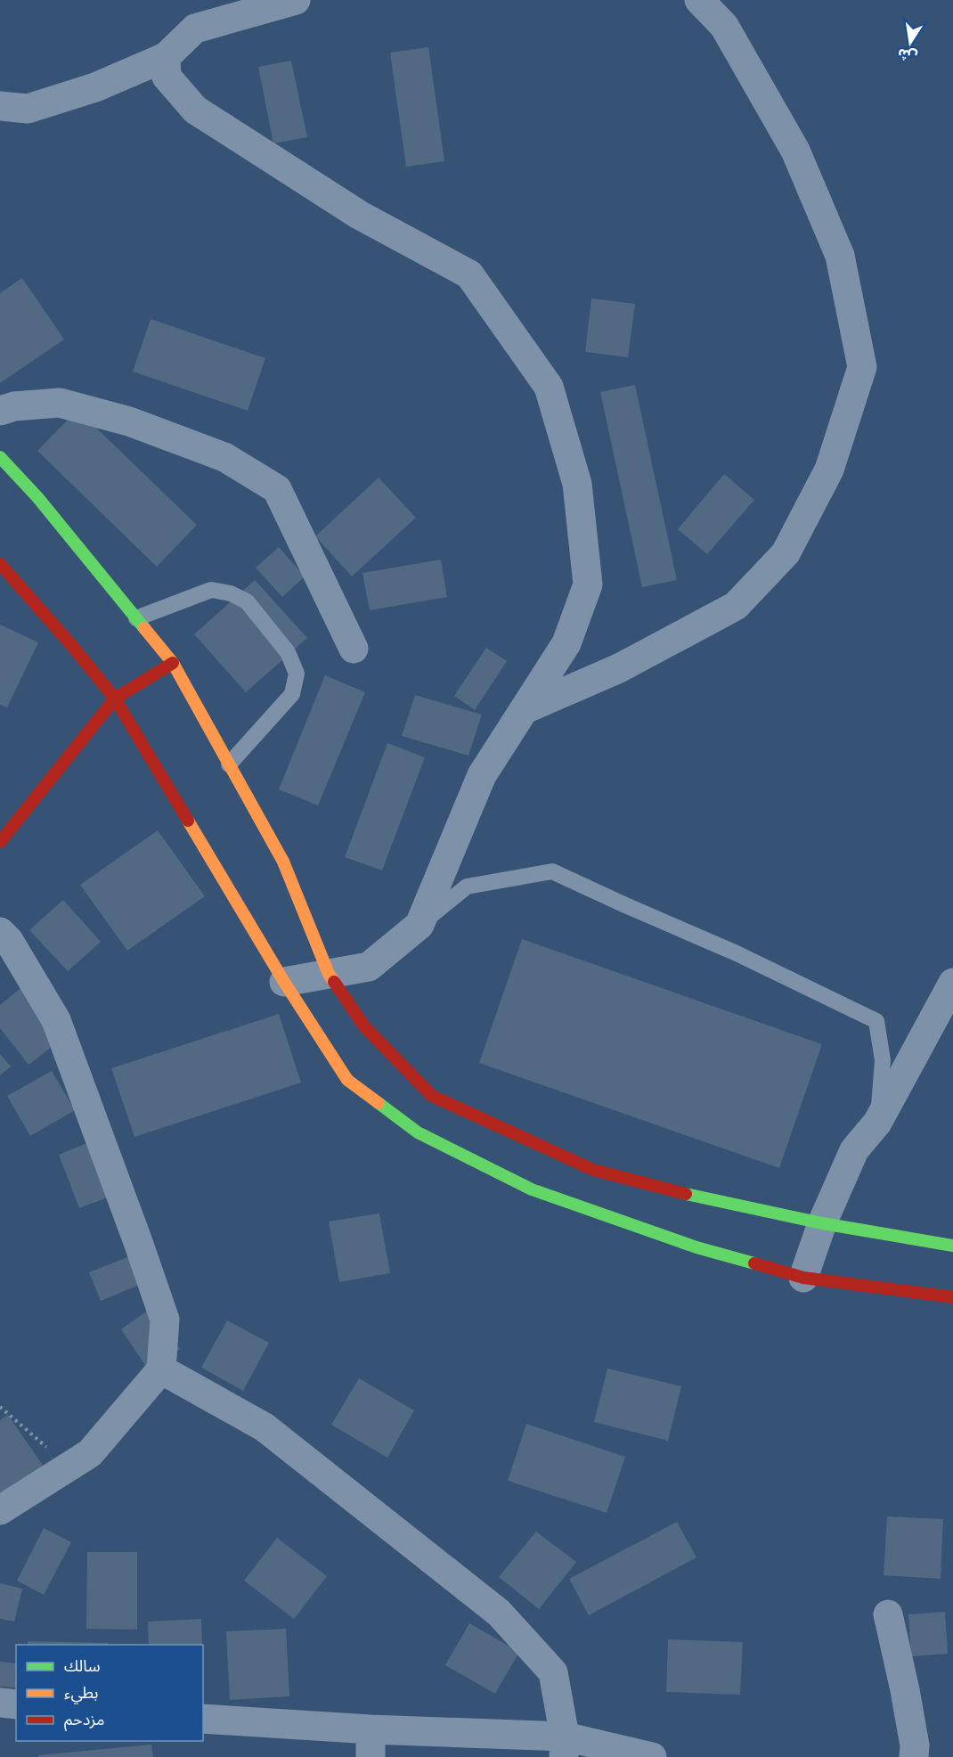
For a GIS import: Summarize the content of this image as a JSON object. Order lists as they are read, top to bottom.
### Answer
{
  "legend": ["سالك", "بطيء", "مزدحم"],
  "north": "bottom"
}
